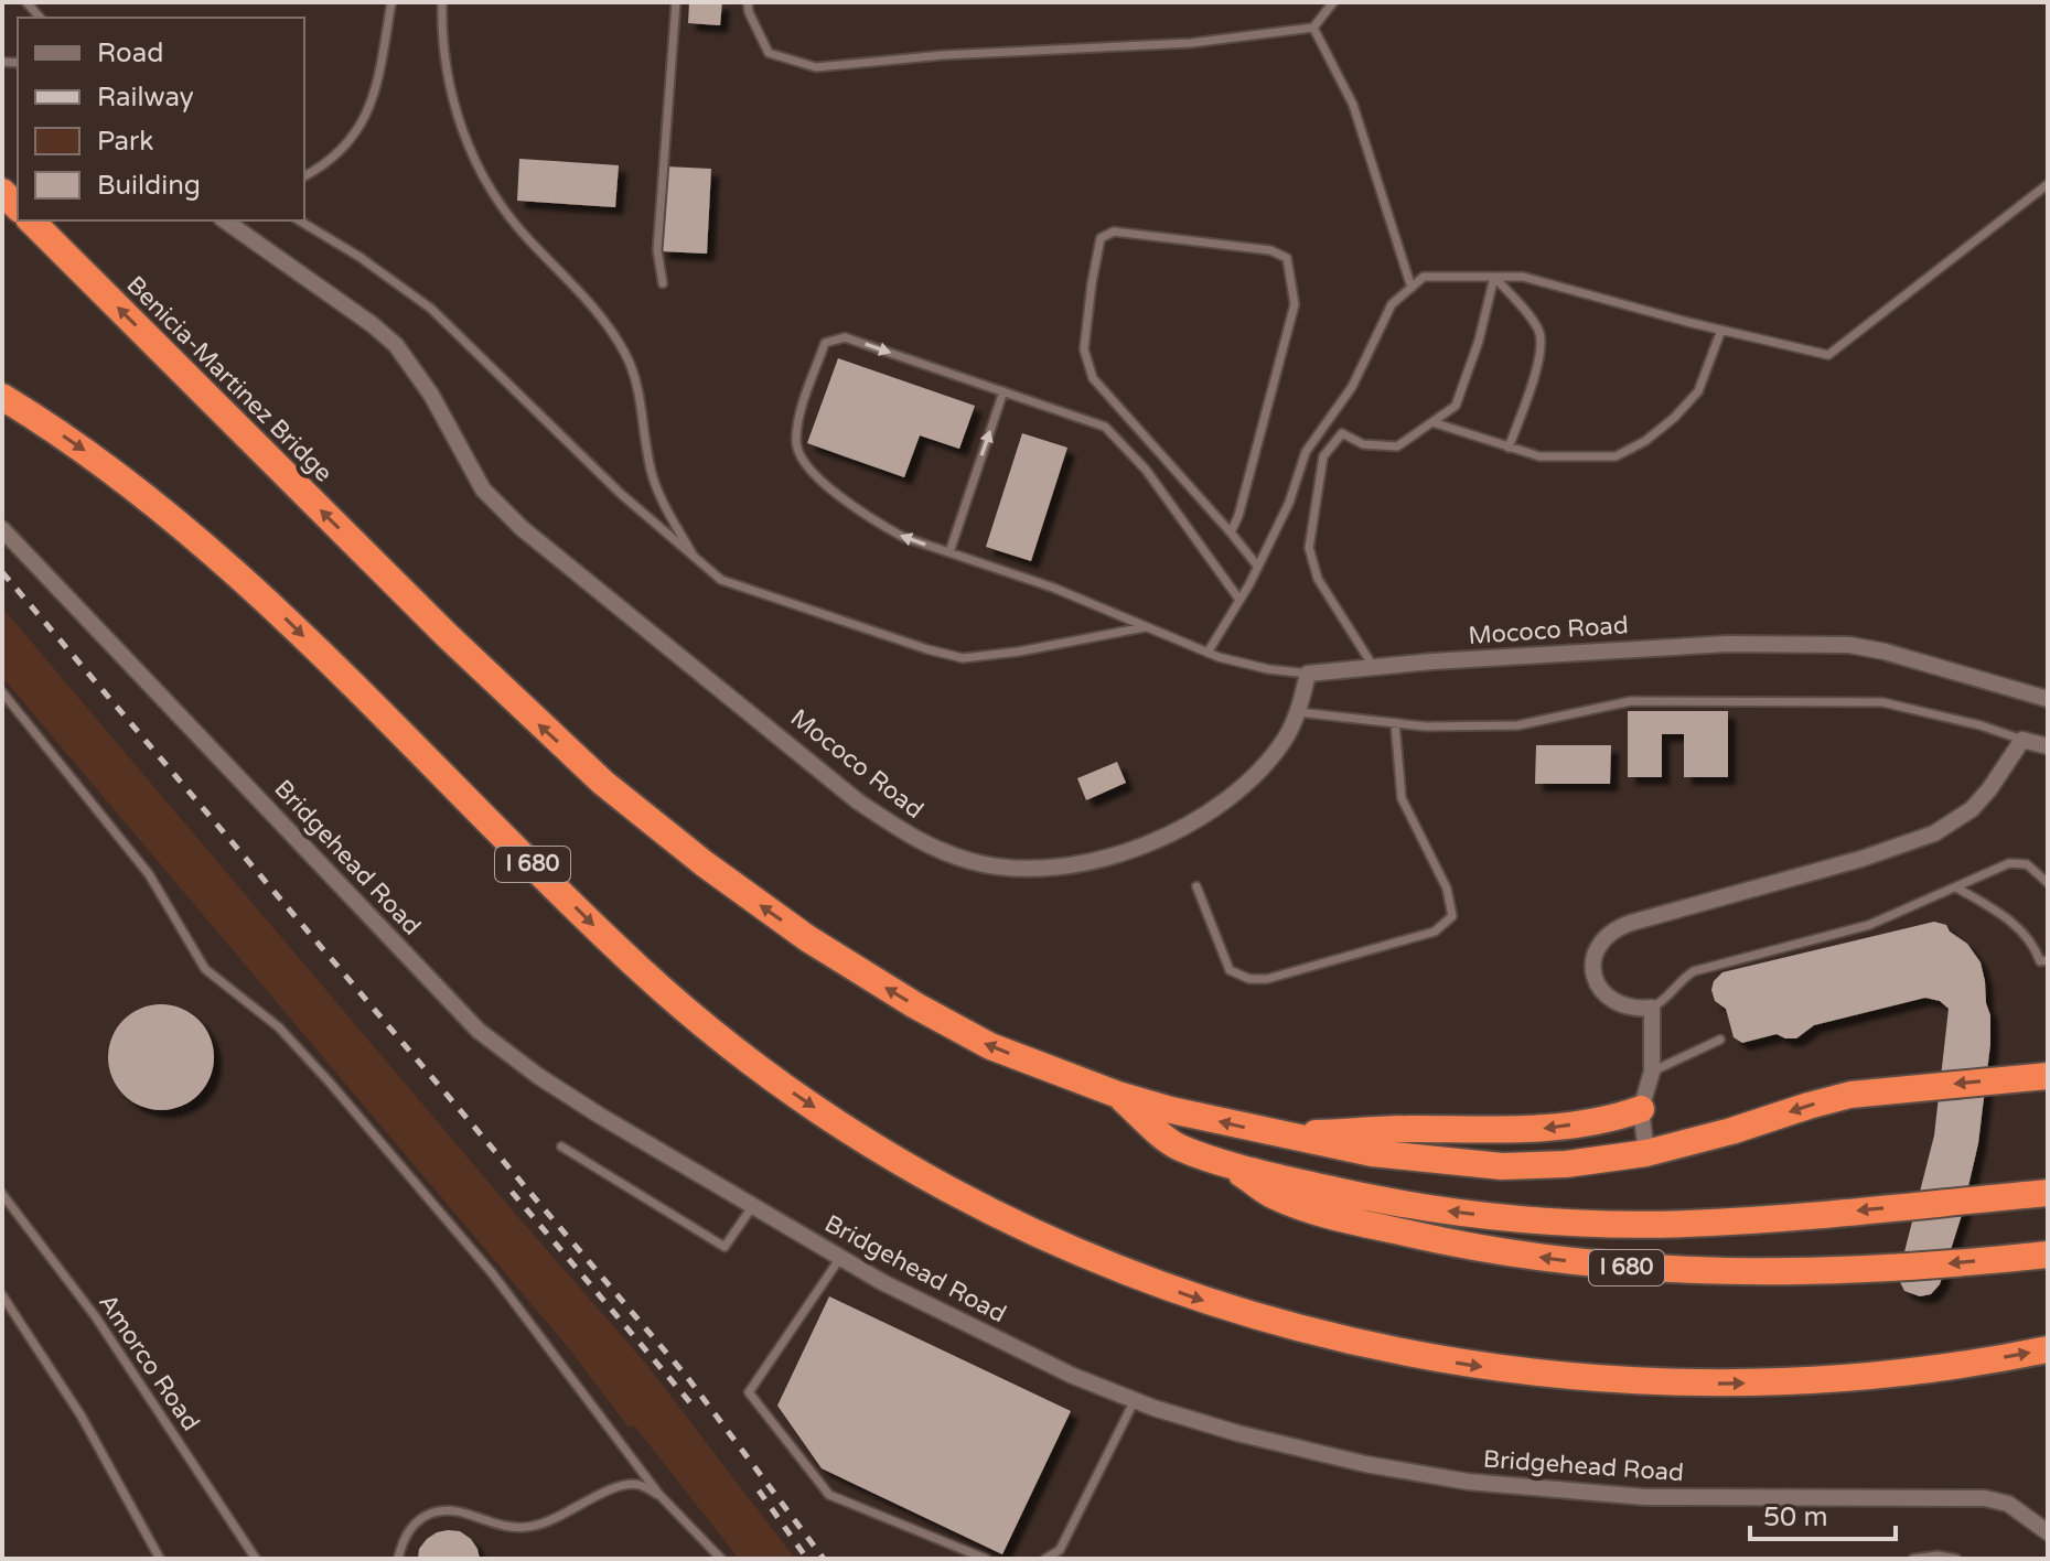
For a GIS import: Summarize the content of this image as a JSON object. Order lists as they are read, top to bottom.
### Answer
{
  "streets": {
    "highway": ["Benicia-Martinez Bridge", "I 680"],
    "street": ["Mococo Road", "Bridgehead Road"],
    "lane": ["Amorco Road"]
  },
  "crossings": [
    ["Benicia-Martinez Bridge", "I 680"]
  ],
  "legend": [
    "Road",
    "Railway",
    "Park",
    "Building"
  ],
  "scale_bar": "50 m"
}
